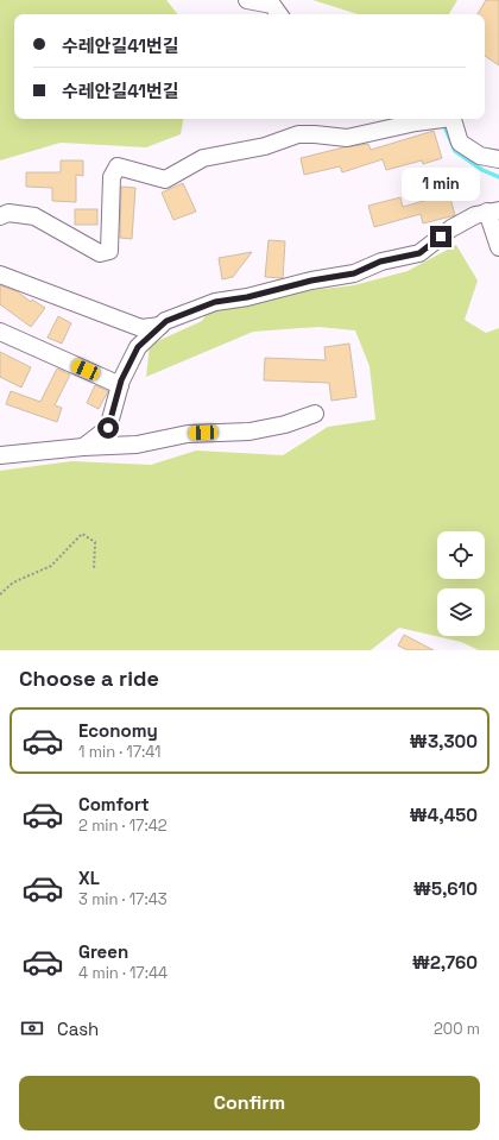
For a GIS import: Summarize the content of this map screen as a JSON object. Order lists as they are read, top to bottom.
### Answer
{
  "page": {
    "banner": ["수레안길41번길", "수레안길41번길"],
    "bubble": "1 min",
    "heading": "Choose a ride",
    "list": [
      {
        "name": "Economy",
        "note": "1 min · 17:41",
        "value": "₩3,300"
      },
      {
        "name": "Comfort",
        "note": "2 min · 17:42",
        "value": "₩4,450"
      },
      {
        "name": "XL",
        "note": "3 min · 17:43",
        "value": "₩5,610"
      },
      {
        "name": "Green",
        "note": "4 min · 17:44",
        "value": "₩2,760"
      }
    ],
    "pay": ["Cash", "200 m"],
    "buttons": "Confirm"
  }
}
